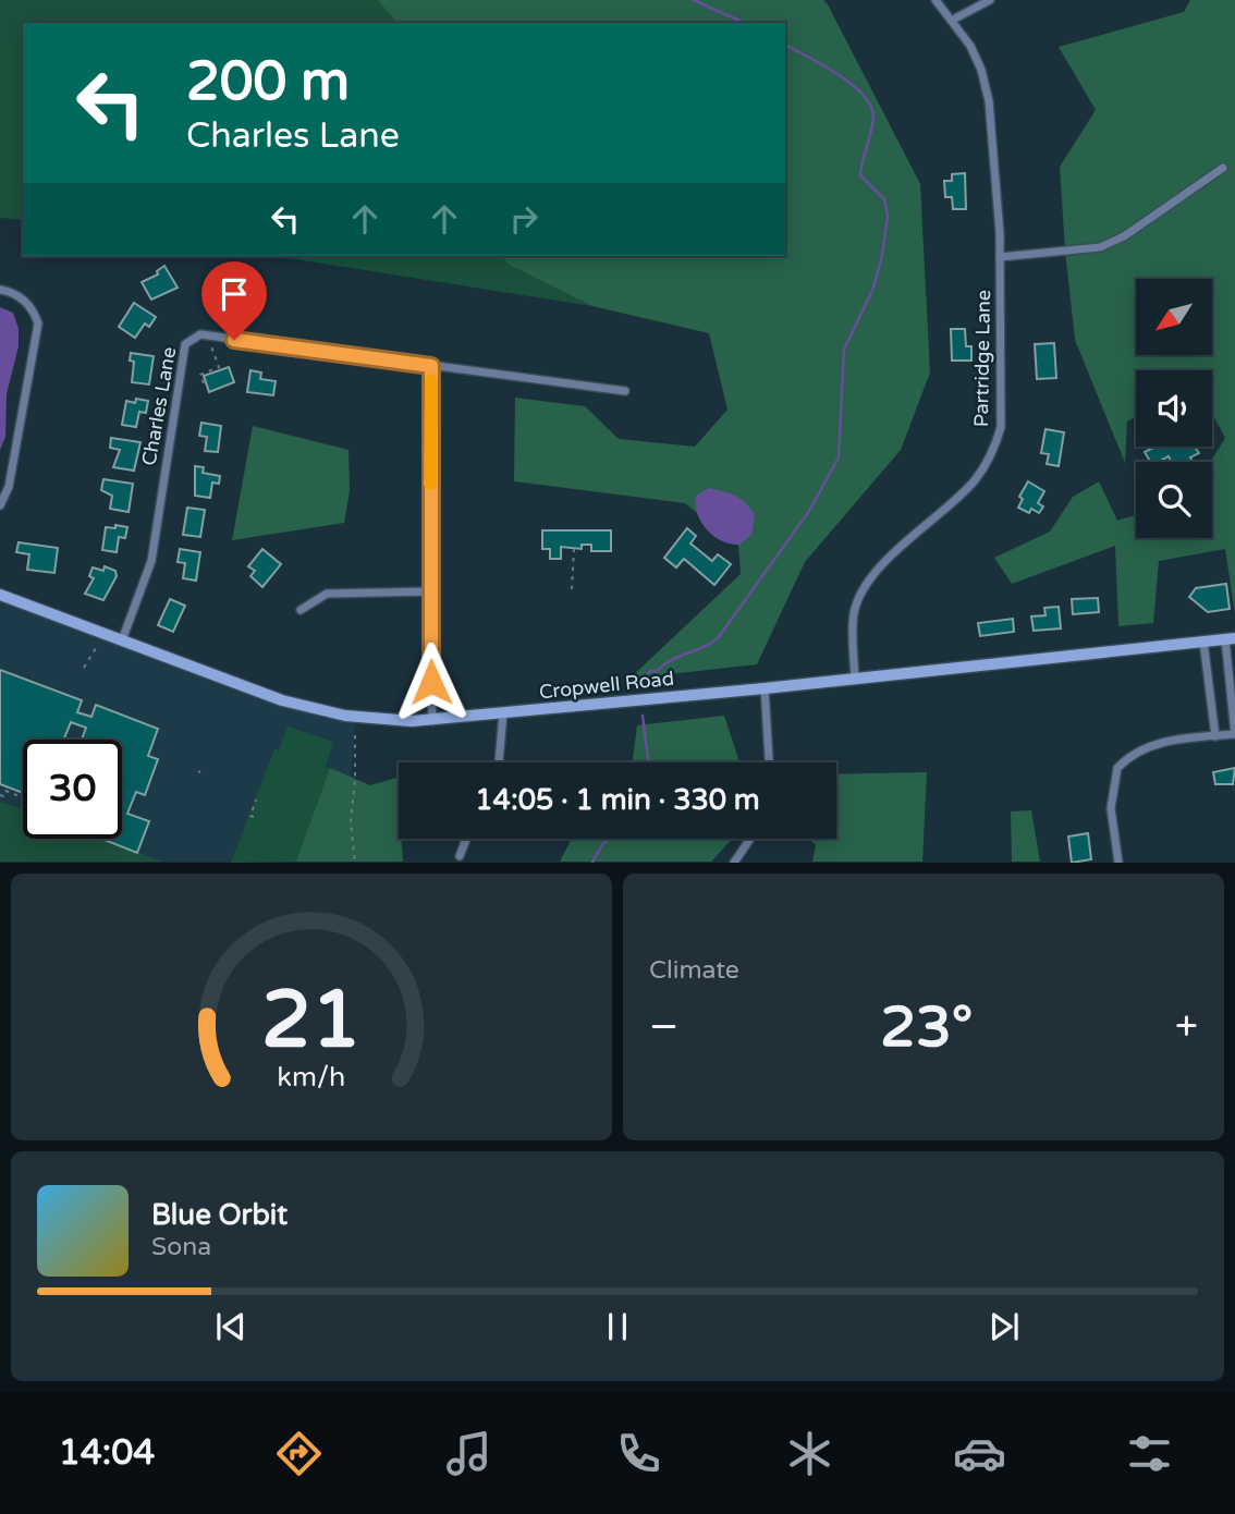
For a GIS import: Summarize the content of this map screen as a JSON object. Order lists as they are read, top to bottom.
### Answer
{
  "streets": {
    "street": ["Partridge Lane", "Charles Lane", "Cropwell Road"]
  },
  "crossings": [
    ["Partridge Lane", "Cropwell Road"],
    ["Charles Lane", "Cropwell Road"]
  ],
  "north": "bottom left",
  "page": {
    "turn": ["200 m", "Charles Lane"],
    "limit": "30",
    "trip": "14:05 · 1 min · 330 m",
    "tile": "Climate",
    "heat": ["−", "23°", "+"],
    "song": ["Blue Orbit", "Sona"],
    "tabs": "14:04",
    "gauge": ["21", "km/h"]
  }
}
